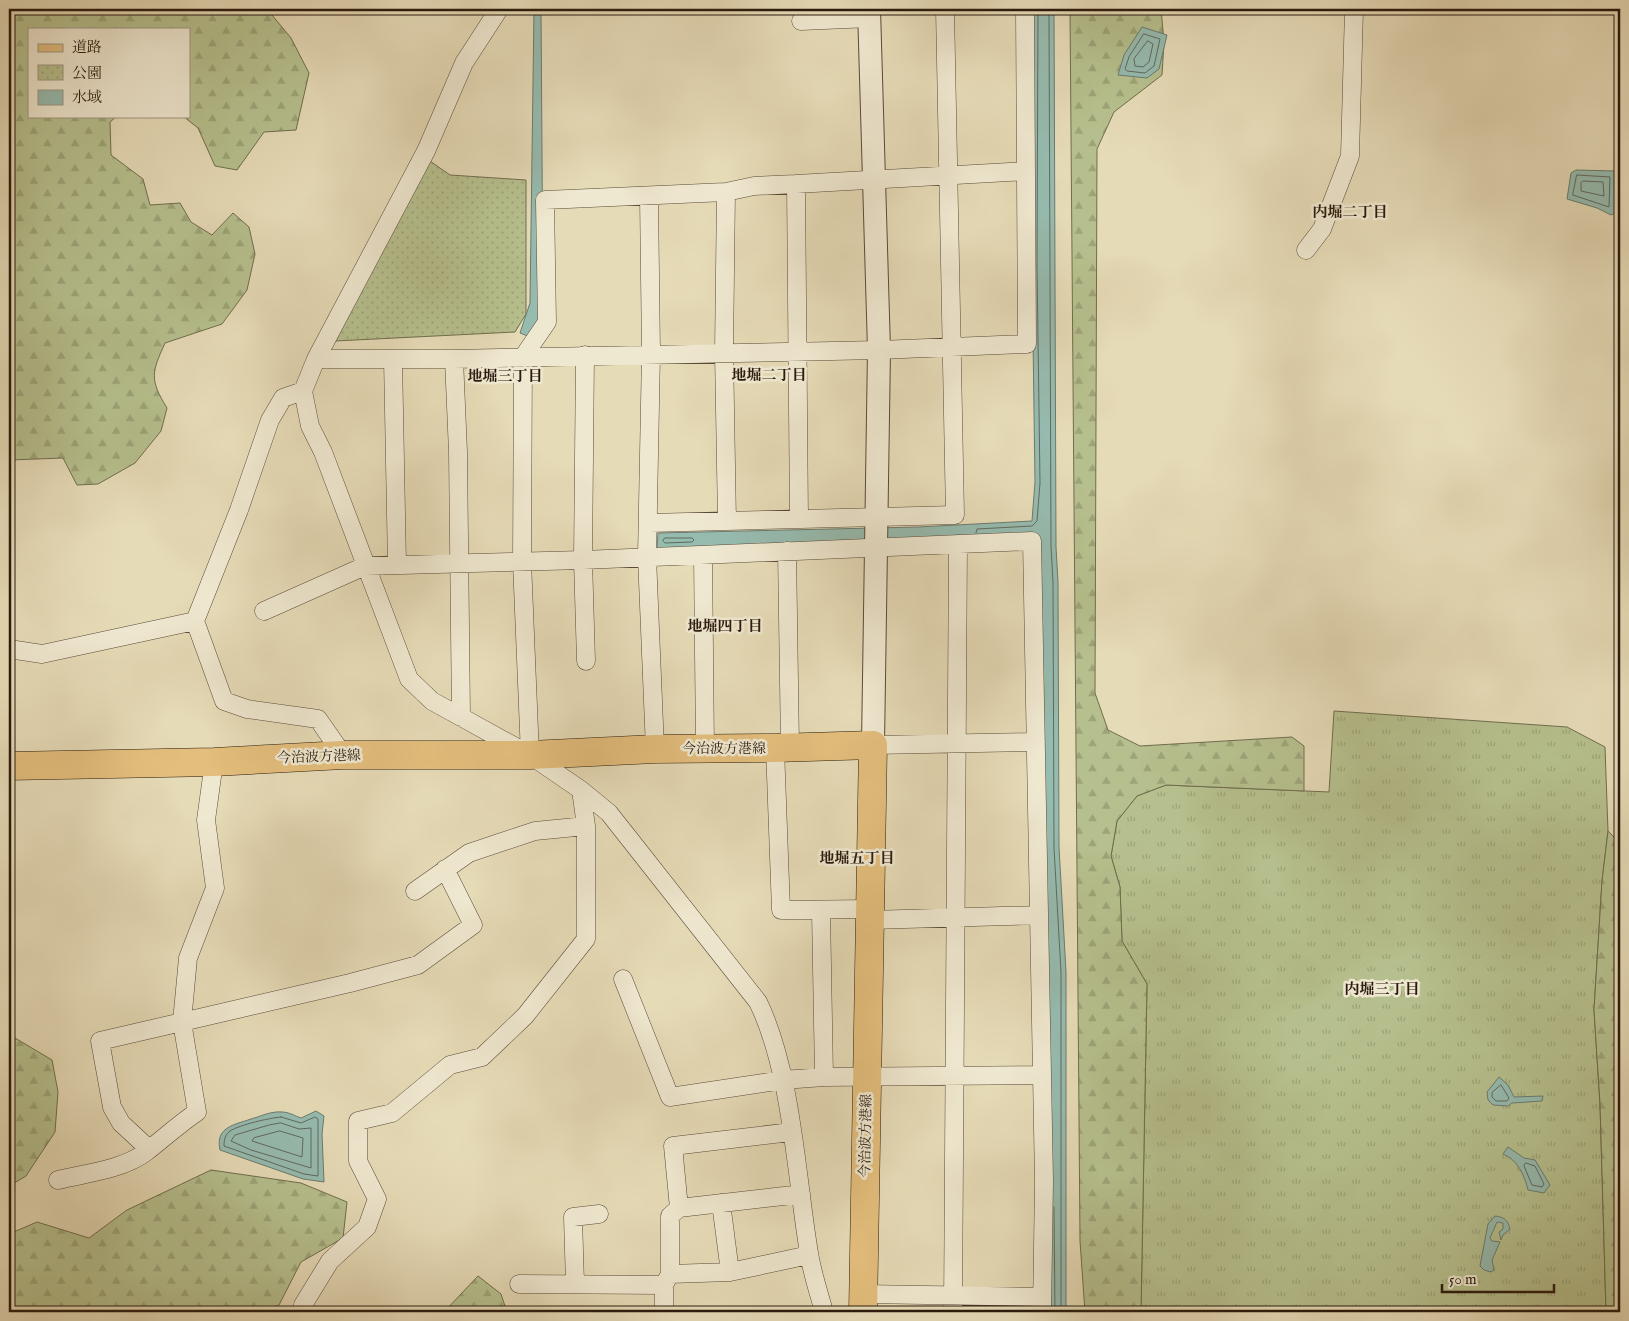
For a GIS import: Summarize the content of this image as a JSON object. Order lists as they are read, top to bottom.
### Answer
{
  "streets": {
    "main road": ["今治波方港線"]
  },
  "districts": [
    "内堀二丁目",
    "地堀二丁目",
    "地堀三丁目",
    "地堀四丁目",
    "地堀五丁目",
    "内堀三丁目"
  ],
  "legend": ["道路", "公園", "水域"],
  "scale_bar": "50 m"
}
